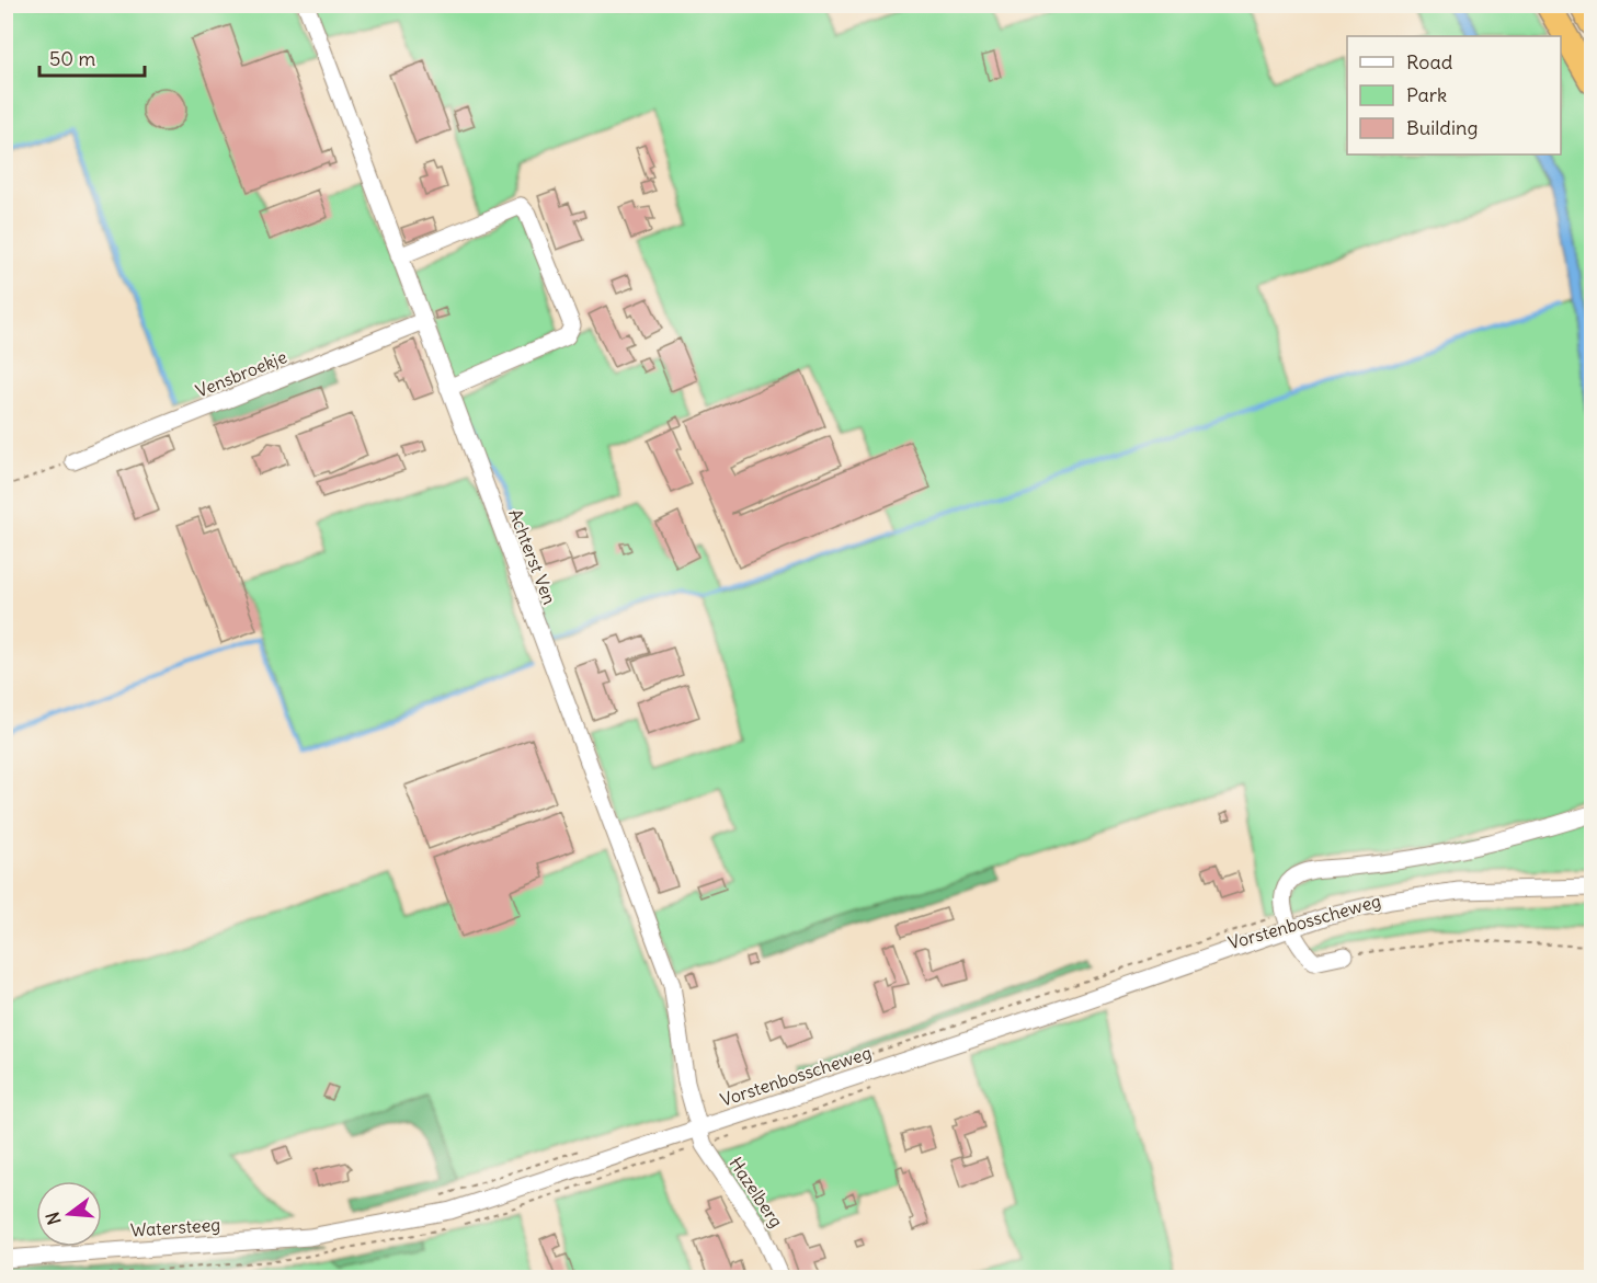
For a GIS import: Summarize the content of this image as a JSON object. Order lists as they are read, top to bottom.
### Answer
{
  "streets": {
    "street": [
      "Vensbroekje",
      "Achterst Ven",
      "Vorstenbosscheweg",
      "Hazelberg",
      "Watersteeg"
    ]
  },
  "crossings": [
    ["Vensbroekje", "Achterst Ven"],
    ["Achterst Ven", "Vorstenbosscheweg"],
    ["Achterst Ven", "Hazelberg"],
    ["Vorstenbosscheweg", "Hazelberg"],
    ["Vorstenbosscheweg", "Watersteeg"]
  ],
  "legend": ["Road", "Park", "Building"],
  "scale_bar": "50 m",
  "north": "left"
}
